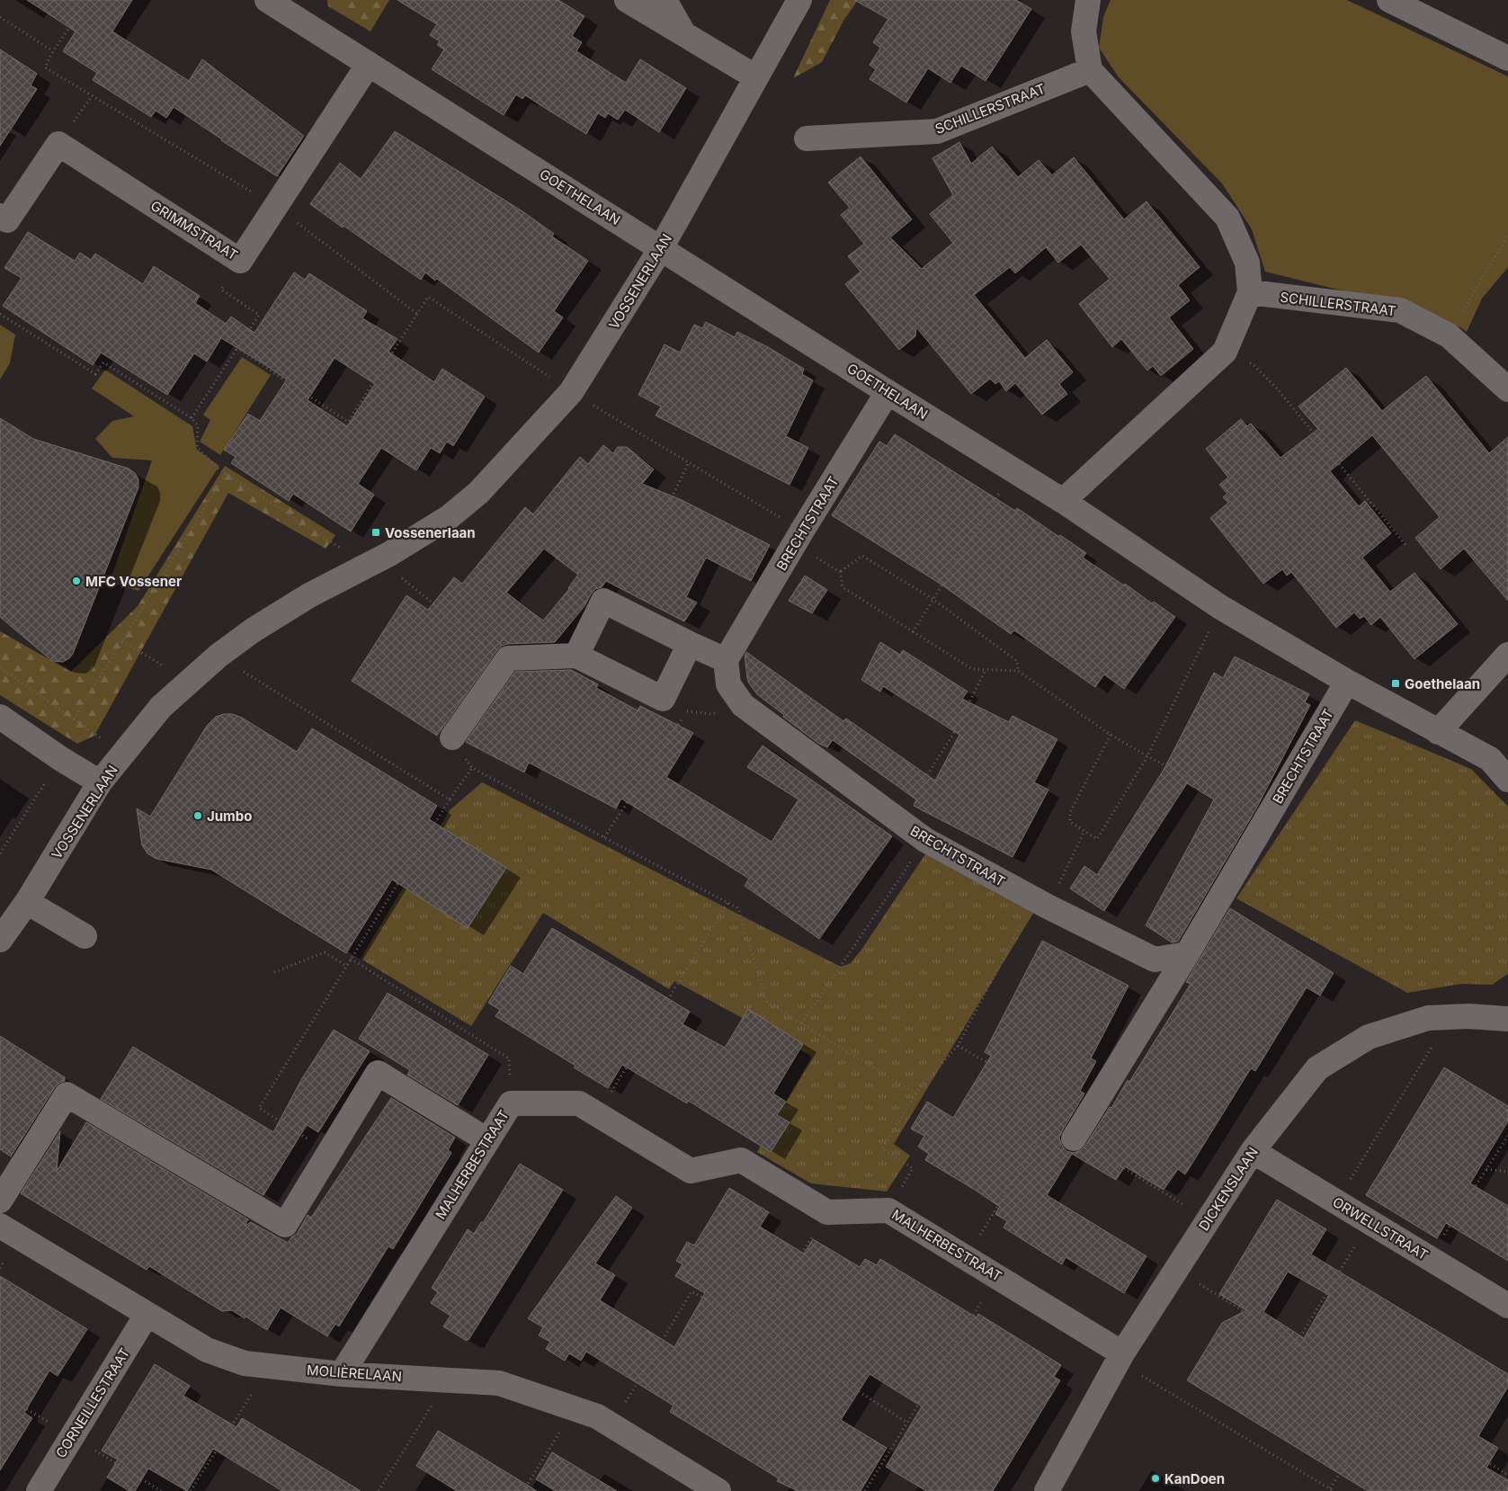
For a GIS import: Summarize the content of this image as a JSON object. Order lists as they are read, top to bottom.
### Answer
{
  "streets": {
    "street": [
      "SCHILLERSTRAAT",
      "GOETHELAAN",
      "GRIMMSTRAAT",
      "VOSSENERLAAN",
      "BRECHTSTRAAT",
      "MALHERBESTRAAT",
      "DICKENSLAAN",
      "ORWELLSTRAAT",
      "MOLIÈRELAAN",
      "CORNEILLESTRAAT"
    ]
  },
  "crossings": [
    ["GOETHELAAN", "GRIMMSTRAAT"],
    ["GOETHELAAN", "VOSSENERLAAN"],
    ["GOETHELAAN", "BRECHTSTRAAT"],
    ["MALHERBESTRAAT", "DICKENSLAAN"],
    ["MALHERBESTRAAT", "MOLIÈRELAAN"],
    ["DICKENSLAAN", "ORWELLSTRAAT"],
    ["MOLIÈRELAAN", "CORNEILLESTRAAT"]
  ],
  "places": {
    "transit": ["Vossenerlaan", "Goethelaan"],
    "other": ["MFC Vossener", "Jumbo", "KanDoen"]
  }
}
